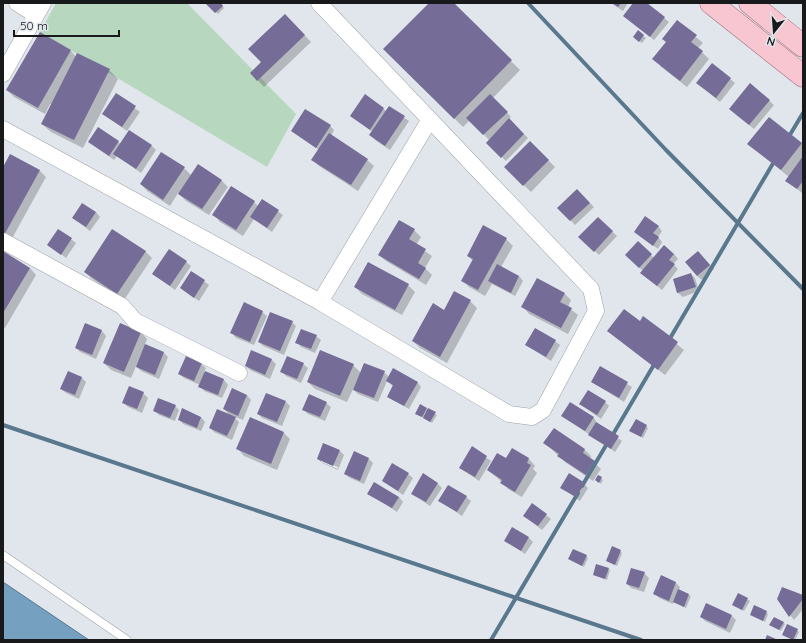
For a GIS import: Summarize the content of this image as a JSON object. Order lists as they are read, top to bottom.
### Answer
{
  "scale_bar": "50 m",
  "north": "bottom"
}
